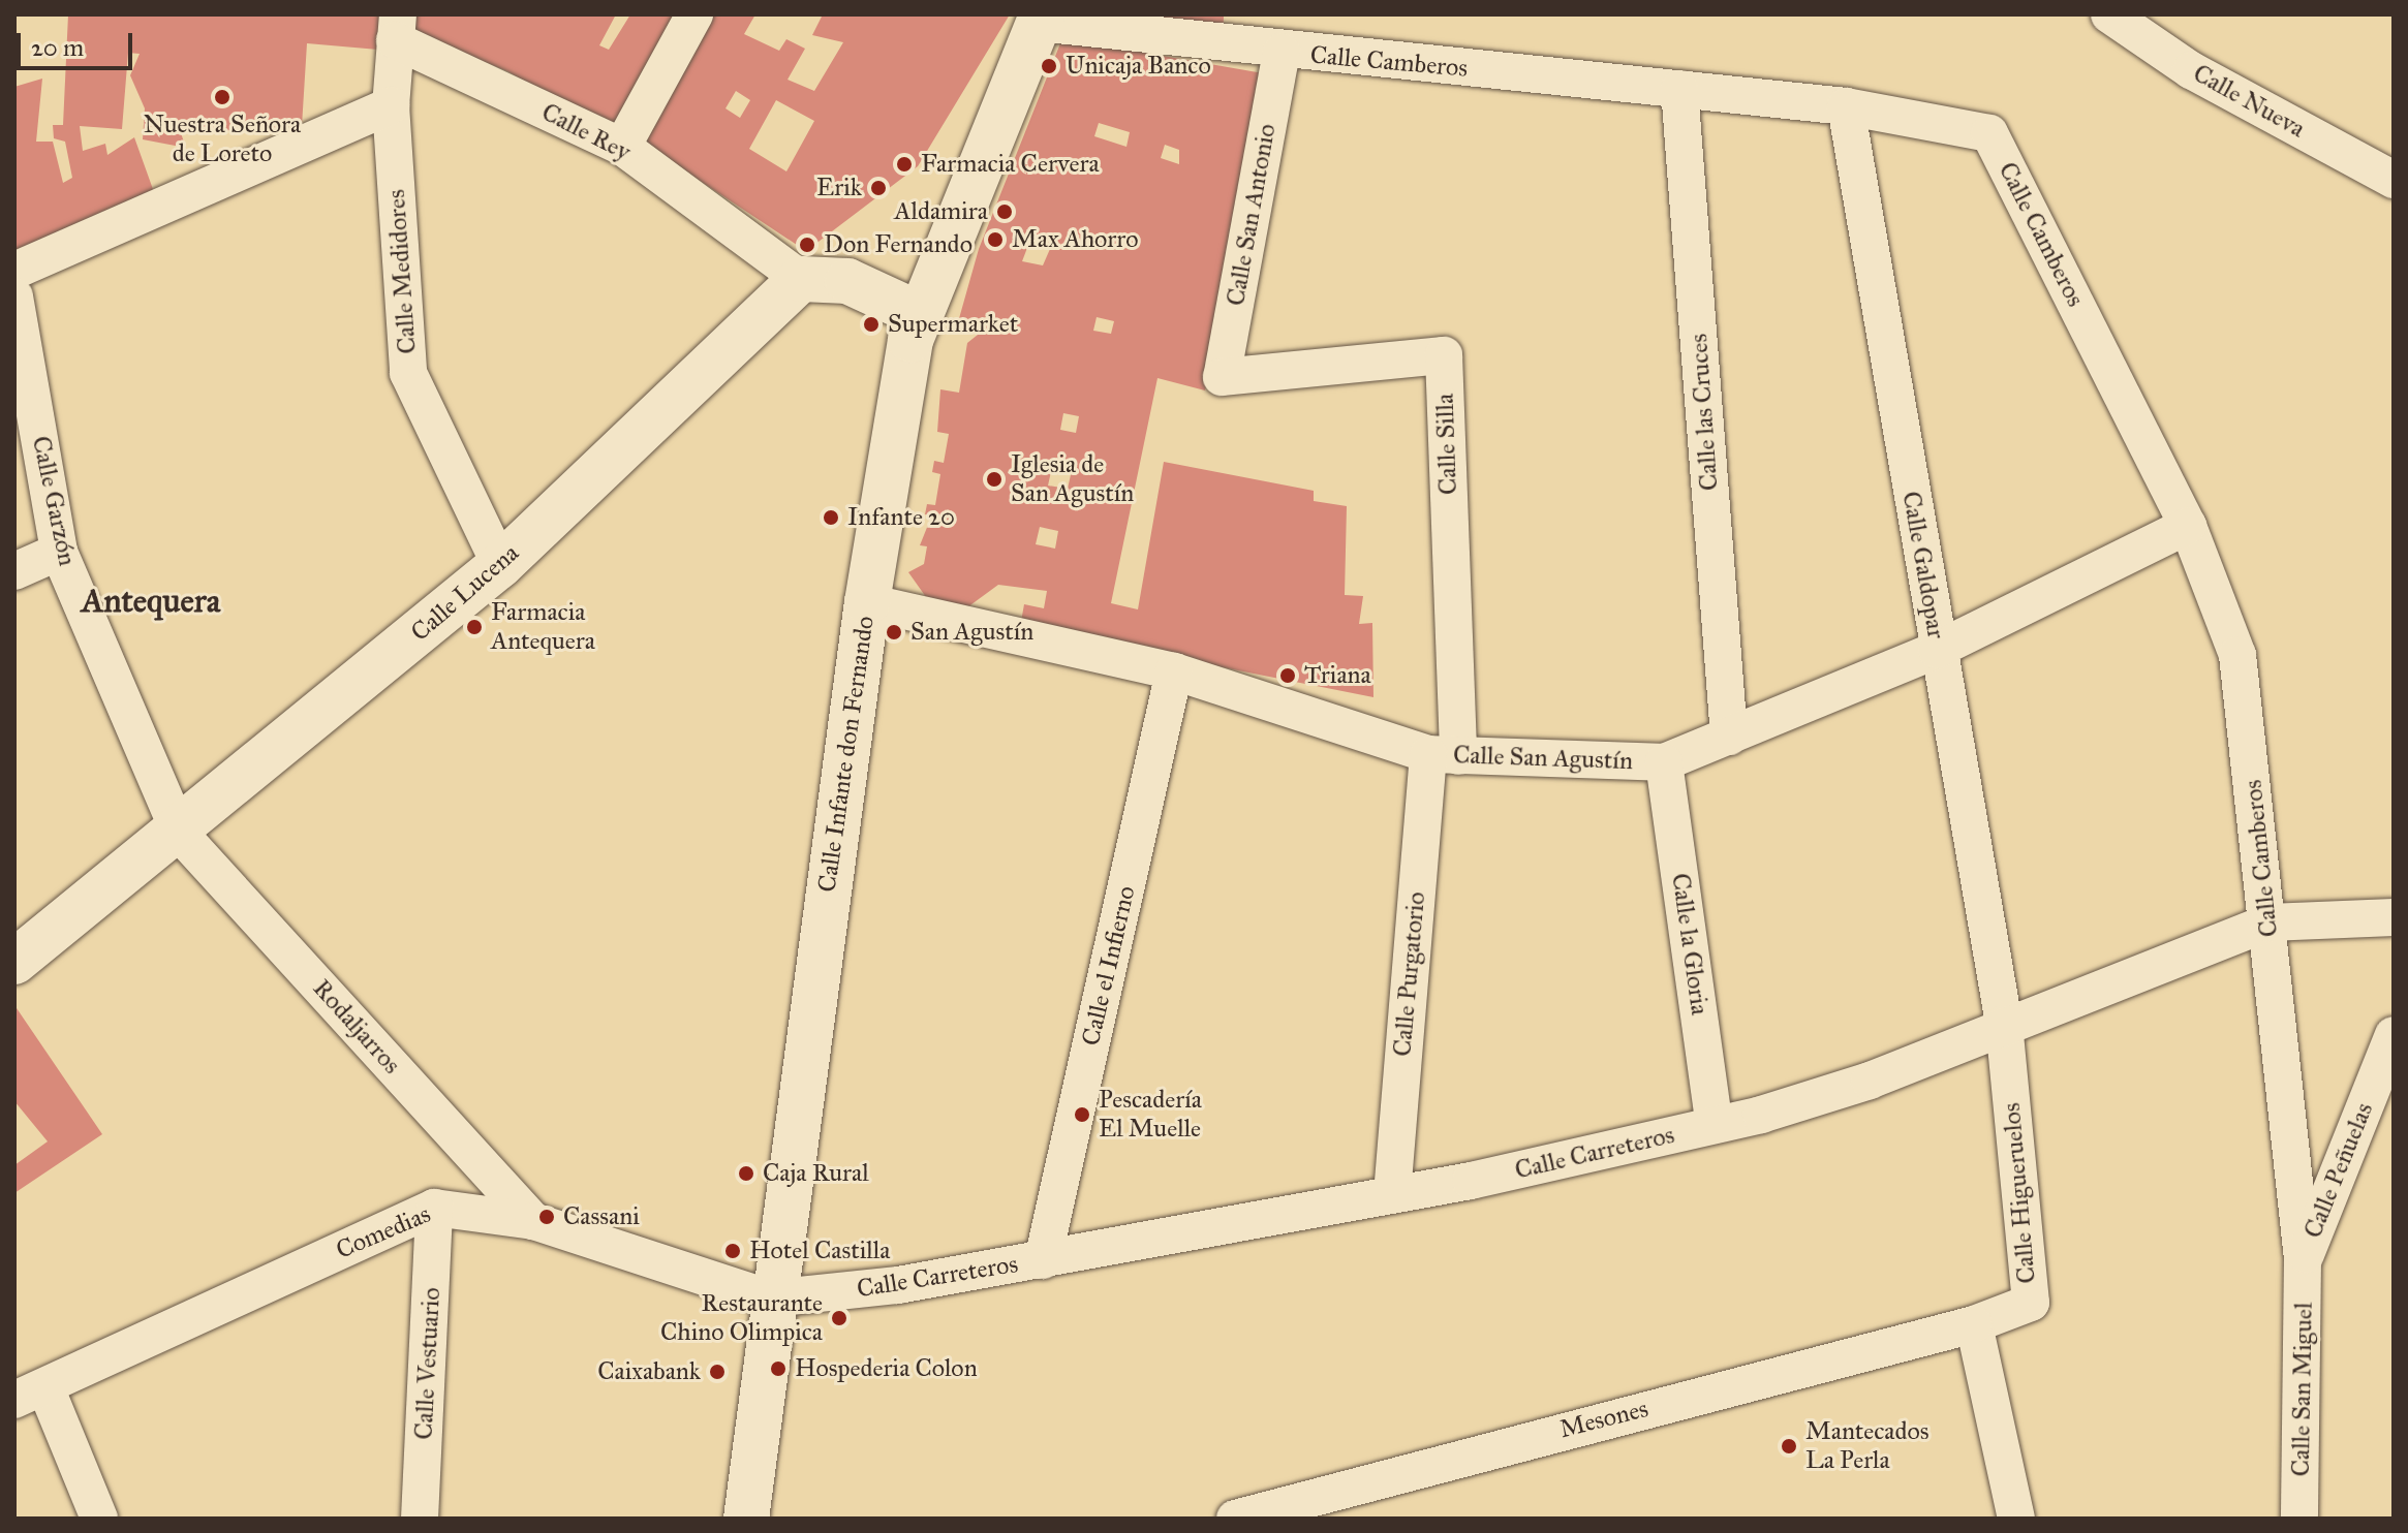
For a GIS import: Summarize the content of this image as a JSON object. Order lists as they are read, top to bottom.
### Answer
{
  "streets": {
    "street": [
      "Calle Camberos",
      "Calle Nueva",
      "Calle Rey",
      "Calle San Antonio",
      "Calle Medidores",
      "Calle las Cruces",
      "Calle Silla",
      "Calle Garzón",
      "Calle Galdopar",
      "Calle Lucena",
      "Calle Infante don Fernando",
      "Calle San Agustín",
      "Calle la Gloria",
      "Calle el Infierno",
      "Calle Purgatorio",
      "Rodaljarros",
      "Calle Carreteros",
      "Calle Peñuelas",
      "Calle Higueruelos",
      "Comedias",
      "Calle Vestuario",
      "Calle San Miguel",
      "Mesones"
    ]
  },
  "crossings": [
    ["Calle Camberos", "Calle San Antonio"],
    ["Calle Camberos", "Calle las Cruces"],
    ["Calle Camberos", "Calle Galdopar"],
    ["Calle Camberos", "Calle Infante don Fernando"],
    ["Calle Camberos", "Calle San Agustín"],
    ["Calle Camberos", "Calle Carreteros"],
    ["Calle Camberos", "Calle Peñuelas"],
    ["Calle Camberos", "Calle San Miguel"],
    ["Calle Rey", "Calle Medidores"],
    ["Calle Rey", "Calle Lucena"],
    ["Calle San Antonio", "Calle Silla"],
    ["Calle Medidores", "Calle Lucena"],
    ["Calle las Cruces", "Calle San Agustín"],
    ["Calle Silla", "Calle San Agustín"],
    ["Calle Silla", "Calle Purgatorio"],
    ["Calle Garzón", "Calle Lucena"],
    ["Calle Garzón", "Rodaljarros"],
    ["Calle Galdopar", "Calle San Agustín"],
    ["Calle Galdopar", "Calle Carreteros"],
    ["Calle Galdopar", "Calle Higueruelos"],
    ["Calle Lucena", "Rodaljarros"],
    ["Calle Infante don Fernando", "Calle San Agustín"],
    ["Calle Infante don Fernando", "Calle Carreteros"],
    ["Calle Infante don Fernando", "Comedias"],
    ["Calle San Agustín", "Calle la Gloria"],
    ["Calle San Agustín", "Calle el Infierno"],
    ["Calle San Agustín", "Calle Purgatorio"],
    ["Calle la Gloria", "Calle Carreteros"],
    ["Calle el Infierno", "Calle Carreteros"],
    ["Calle Purgatorio", "Calle Carreteros"],
    ["Rodaljarros", "Comedias"],
    ["Calle Carreteros", "Calle Higueruelos"],
    ["Calle Carreteros", "Comedias"],
    ["Calle Peñuelas", "Calle San Miguel"],
    ["Calle Higueruelos", "Mesones"],
    ["Comedias", "Calle Vestuario"]
  ],
  "districts": ["Antequera"],
  "places": [
    "Unicaja Banco",
    "Nuestra Señora de Loreto",
    "Farmacia Cervera",
    "Erik",
    "Aldamira",
    "Max Ahorro",
    "Don Fernando",
    "Supermarket",
    "Iglesia de San Agustín",
    "Infante 20",
    "Farmacia Antequera",
    "San Agustín",
    "Triana",
    "Pescadería El Muelle",
    "Caja Rural",
    "Cassani",
    "Hotel Castilla",
    "Restaurante Chino Olimpica",
    "Hospederia Colon",
    "Caixabank",
    "Mantecados La Perla"
  ],
  "scale_bar": "20 m"
}
